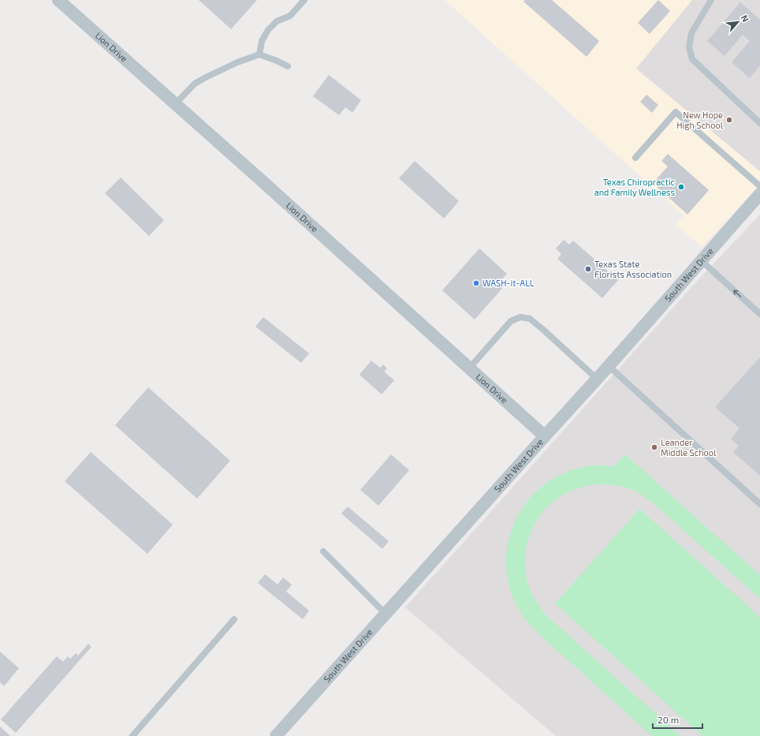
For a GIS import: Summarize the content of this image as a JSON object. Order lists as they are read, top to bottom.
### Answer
{
  "streets": {
    "street": ["Lion Drive", "South West Drive"]
  },
  "crossings": [
    ["Lion Drive", "South West Drive"]
  ],
  "places": [
    "New Hope High School",
    "Texas Chiropractic and Family Wellness",
    "Texas State Florists Association",
    "WASH-it-ALL",
    "Leander Middle School"
  ],
  "scale_bar": "20 m",
  "north": "top right"
}
